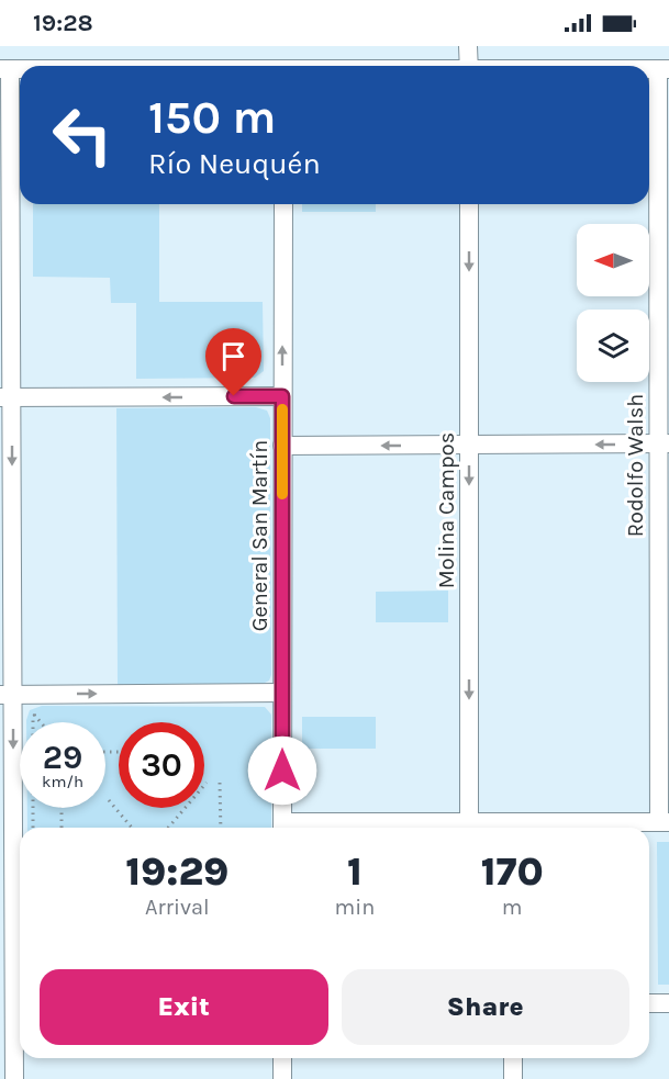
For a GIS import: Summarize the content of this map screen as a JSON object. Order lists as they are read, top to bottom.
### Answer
{
  "streets": {
    "street": ["Rodolfo Walsh", "Molina Campos", "General San Martín"]
  },
  "one_way": ["Molina Campos"],
  "north": "left",
  "page": {
    "status": "19:28",
    "turn": ["150 m", "Río Neuquén"],
    "speed": "29 km/h",
    "limit": "30",
    "eta": [
      "19:29",
      "Arrival",
      "1",
      "min",
      "170",
      "m"
    ],
    "buttons": ["Exit", "Share"]
  }
}
